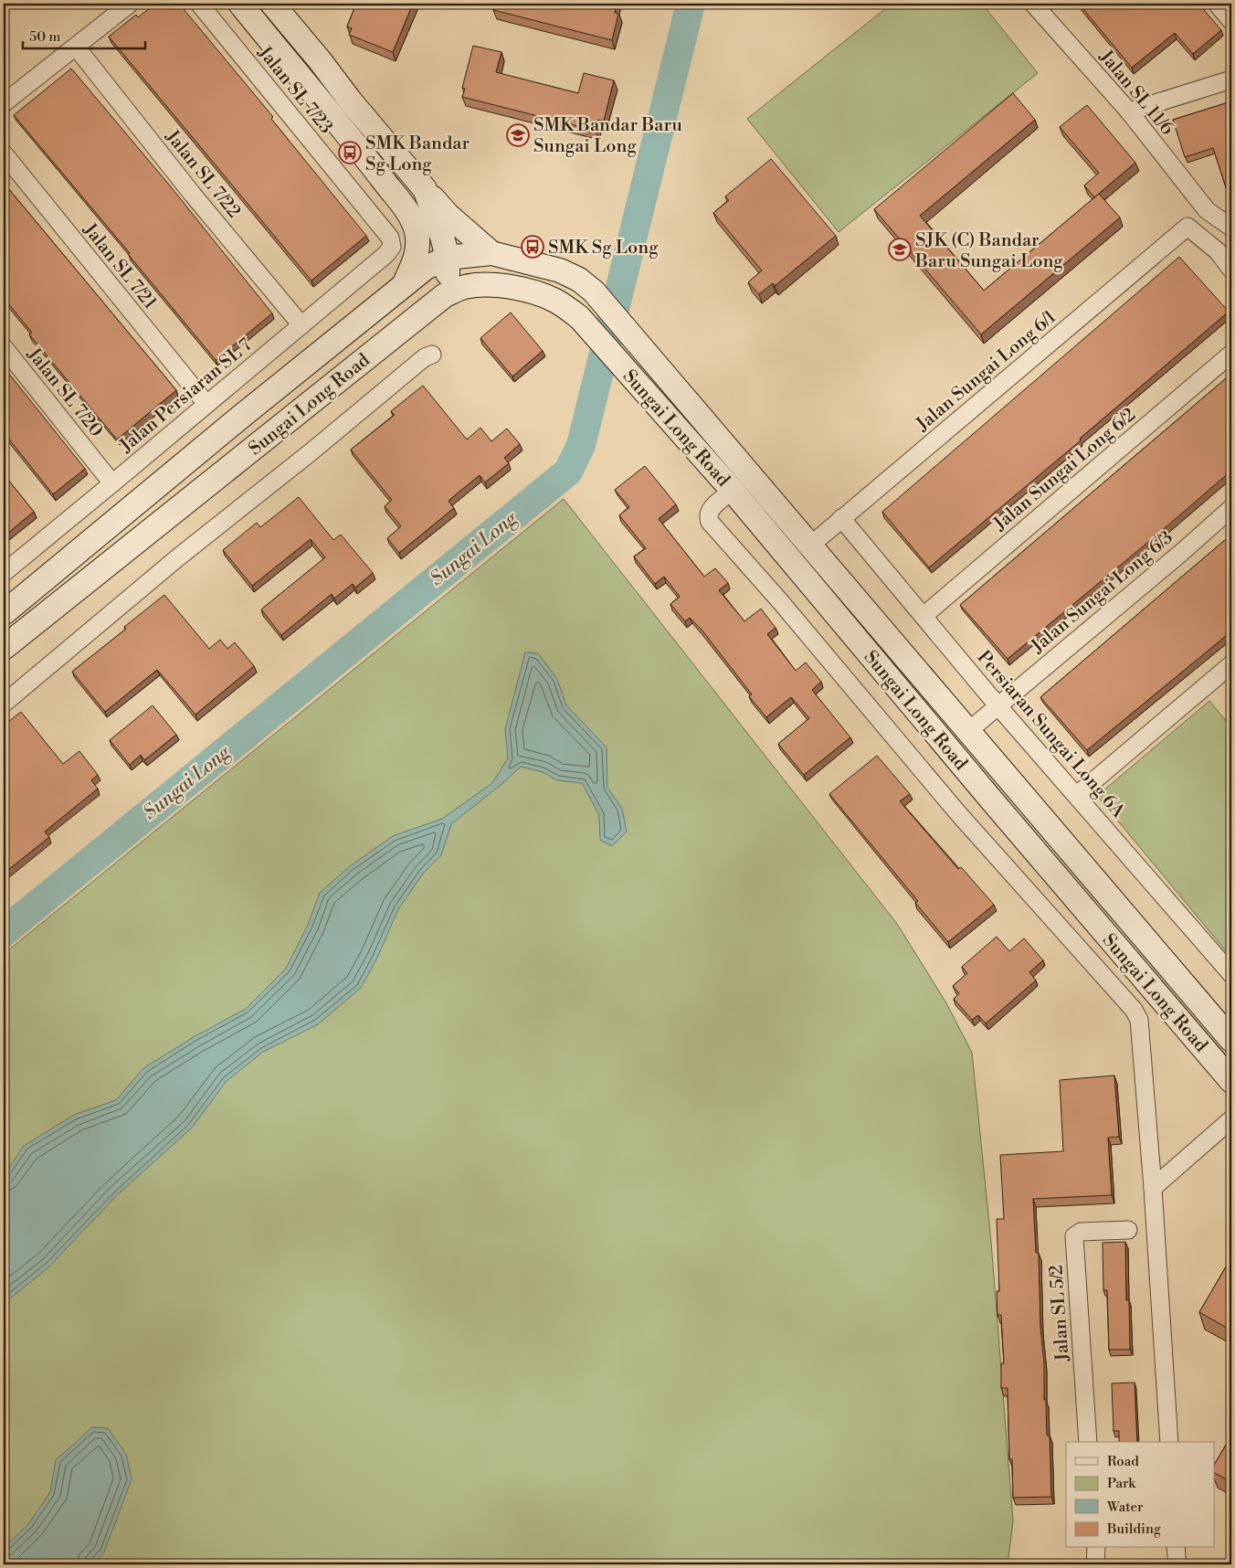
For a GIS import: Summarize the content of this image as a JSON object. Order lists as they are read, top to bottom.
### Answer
{
  "streets": {
    "street": [
      "Jalan SL 7/23",
      "Jalan SL 11/6",
      "Jalan SL 7/22",
      "Jalan SL 7/21",
      "Jalan Sungai Long 6/1",
      "Jalan SL 7/20",
      "Jalan Persiaran SL 7",
      "Sungai Long Road",
      "Jalan Sungai Long 6/2",
      "Jalan Sungai Long 6/3",
      "Persiaran Sungai Long 6A",
      "Jalan SL 5/2"
    ]
  },
  "crossings": [
    ["Jalan SL 7/23", "Jalan Persiaran SL 7"],
    ["Jalan SL 7/22", "Jalan Persiaran SL 7"],
    ["Jalan SL 7/21", "Jalan Persiaran SL 7"],
    ["Jalan Sungai Long 6/1", "Sungai Long Road"],
    ["Jalan Sungai Long 6/1", "Persiaran Sungai Long 6A"],
    ["Jalan SL 7/20", "Jalan Persiaran SL 7"],
    ["Sungai Long Road", "Jalan Sungai Long 6/3"],
    ["Jalan Sungai Long 6/2", "Persiaran Sungai Long 6A"],
    ["Jalan Sungai Long 6/3", "Persiaran Sungai Long 6A"]
  ],
  "water": ["Sungai Long"],
  "places": {
    "school or university": ["SMK Bandar Baru Sungai Long", "SJK (C) Bandar Baru Sungai Long"],
    "bus stop": ["SMK Bandar Sg Long", "SMK Sg Long"]
  },
  "legend": [
    "Road",
    "Park",
    "Water",
    "Building"
  ],
  "scale_bar": "50 m"
}
